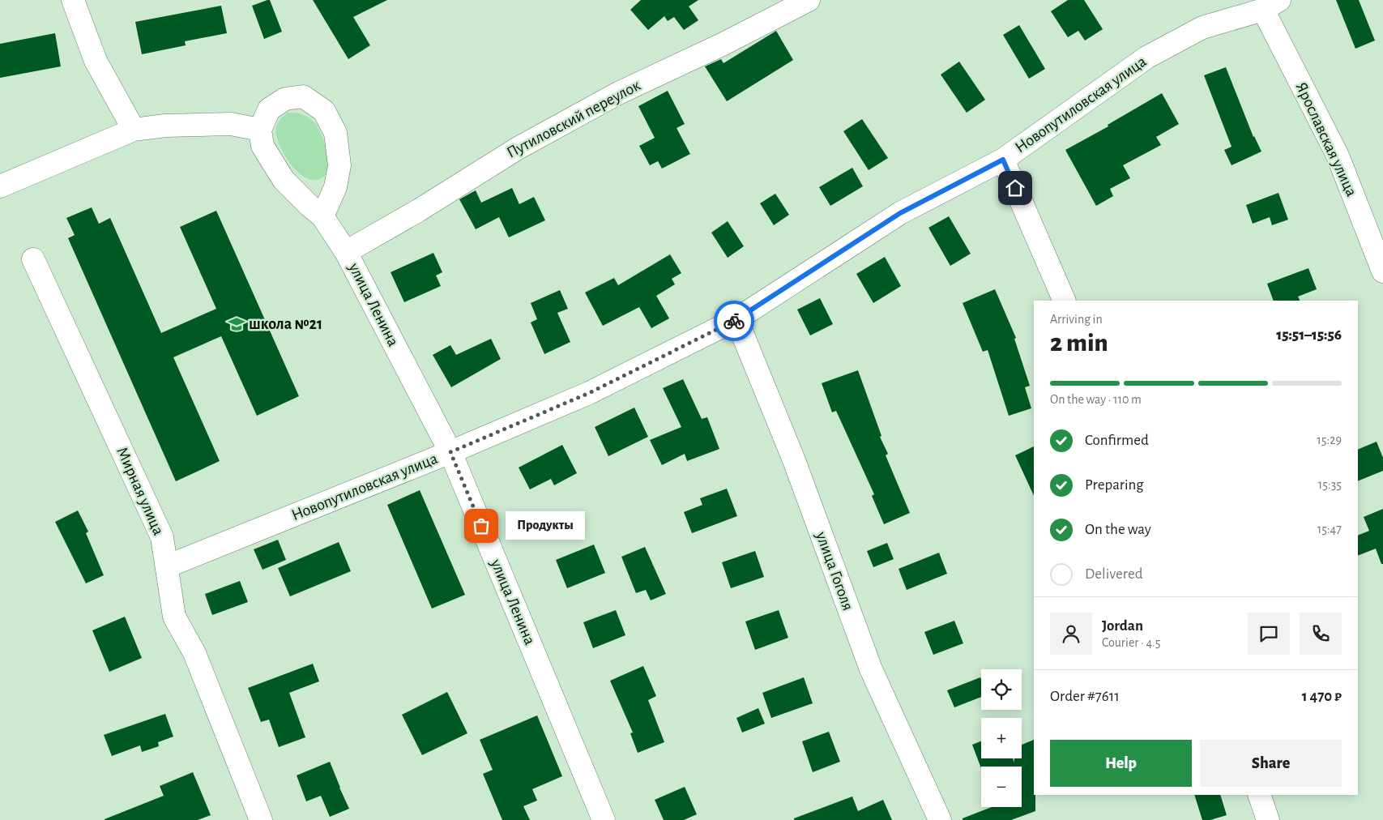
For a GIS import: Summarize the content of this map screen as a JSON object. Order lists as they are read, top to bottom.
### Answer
{
  "streets": {
    "street": [
      "Новопутиловская улица",
      "Путиловский переулок",
      "Ярославская улица",
      "улица Ленина",
      "Мирная улица",
      "улица Гоголя"
    ]
  },
  "crossings": [
    ["Новопутиловская улица", "Ярославская улица"],
    ["Новопутиловская улица", "улица Ленина"],
    ["Новопутиловская улица", "Мирная улица"],
    ["Новопутиловская улица", "улица Гоголя"],
    ["Путиловский переулок", "улица Ленина"]
  ],
  "places": {
    "school or university": ["школа №21"],
    "other": ["Продукты"]
  },
  "page": {
    "heading": ["2 min", "Arriving in", "15:51–15:56"],
    "panel": [
      "Jordan",
      "Courier · 4.5",
      "Order #7611",
      "1 470 ₽"
    ],
    "bar": "On the way · 110 m",
    "list": [
      ["Confirmed", "15:29"],
      ["Preparing", "15:35"],
      ["On the way", "15:47"],
      "Delivered"
    ],
    "bubble": "Продукты",
    "map_buttons": ["+", "−"],
    "buttons": ["Help", "Share"]
  }
}
